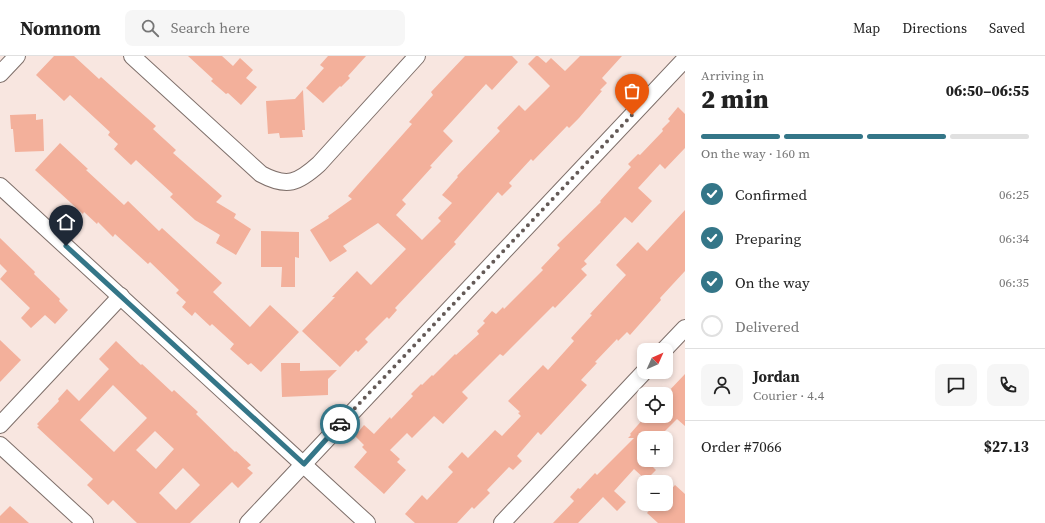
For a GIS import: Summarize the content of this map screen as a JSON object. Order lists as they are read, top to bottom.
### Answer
{
  "north": "top right",
  "page": {
    "header": "Nomnom",
    "search": "Search here",
    "nav": ["Map", "Directions", "Saved"],
    "heading": ["2 min", "Arriving in", "06:50–06:55"],
    "panel": [
      "Jordan",
      "Courier · 4.4",
      "Order #7066",
      "$27.13"
    ],
    "bar": "On the way · 160 m",
    "list": [
      ["Confirmed", "06:25"],
      ["Preparing", "06:34"],
      ["On the way", "06:35"],
      "Delivered"
    ],
    "map_buttons": ["+", "−"]
  }
}
